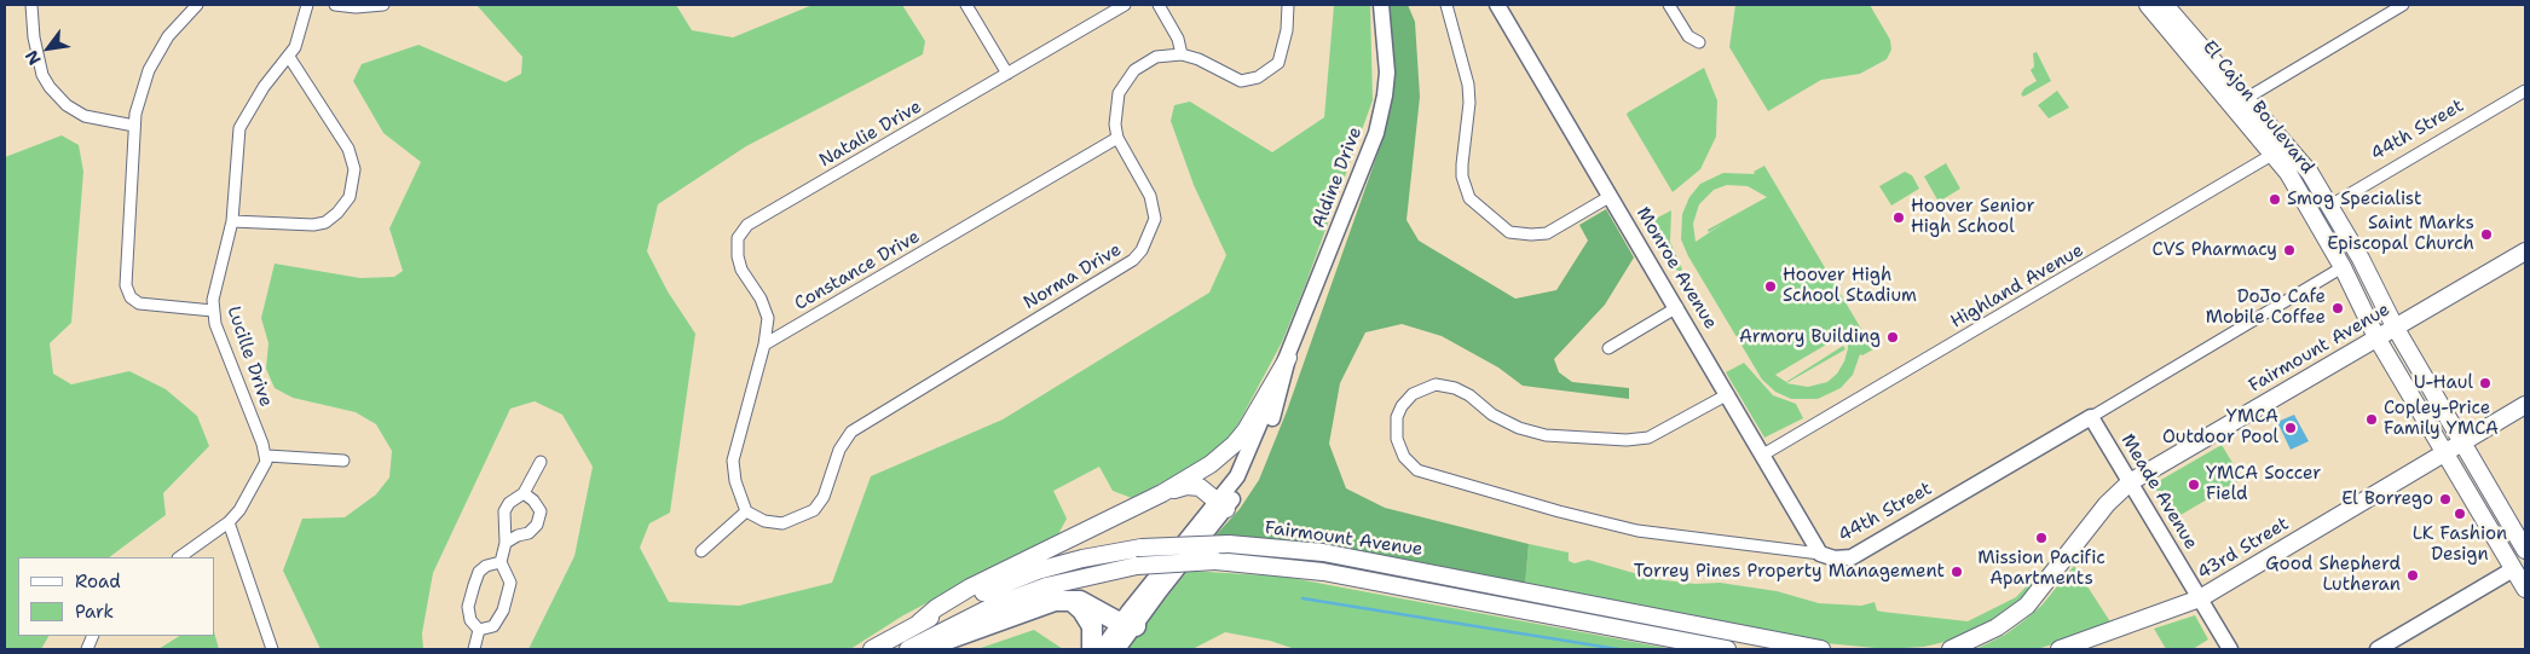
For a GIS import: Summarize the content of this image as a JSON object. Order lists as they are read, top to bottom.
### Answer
{
  "streets": {
    "main road": ["El Cajon Boulevard", "Fairmount Avenue", "43rd Street"],
    "street": [
      "44th Street",
      "Natalie Drive",
      "Aldine Drive",
      "Monroe Avenue",
      "Constance Drive",
      "Norma Drive",
      "Highland Avenue",
      "Lucille Drive",
      "Meade Avenue"
    ]
  },
  "crossings": [
    ["El Cajon Boulevard", "44th Street"],
    ["El Cajon Boulevard", "Highland Avenue"],
    ["El Cajon Boulevard", "Fairmount Avenue"],
    ["El Cajon Boulevard", "43rd Street"],
    ["44th Street", "Monroe Avenue"],
    ["44th Street", "Meade Avenue"],
    ["Natalie Drive", "Constance Drive"],
    ["Monroe Avenue", "Highland Avenue"],
    ["Constance Drive", "Norma Drive"],
    ["Fairmount Avenue", "Meade Avenue"],
    ["Meade Avenue", "43rd Street"]
  ],
  "places": [
    "Smog Specialist",
    "Hoover Senior High School",
    "Saint Marks Episcopal Church",
    "CVS Pharmacy",
    "Hoover High School Stadium",
    "DoJo Cafe Mobile Coffee",
    "Armory Building",
    "U-Haul",
    "Copley-Price Family YMCA",
    "YMCA Outdoor Pool",
    "YMCA Soccer Field",
    "El Borrego",
    "LK Fashion Design",
    "Mission Pacific Apartments",
    "Torrey Pines Property Management",
    "Good Shepherd Lutheran"
  ],
  "legend": ["Road", "Park"],
  "north": "bottom left"
}
